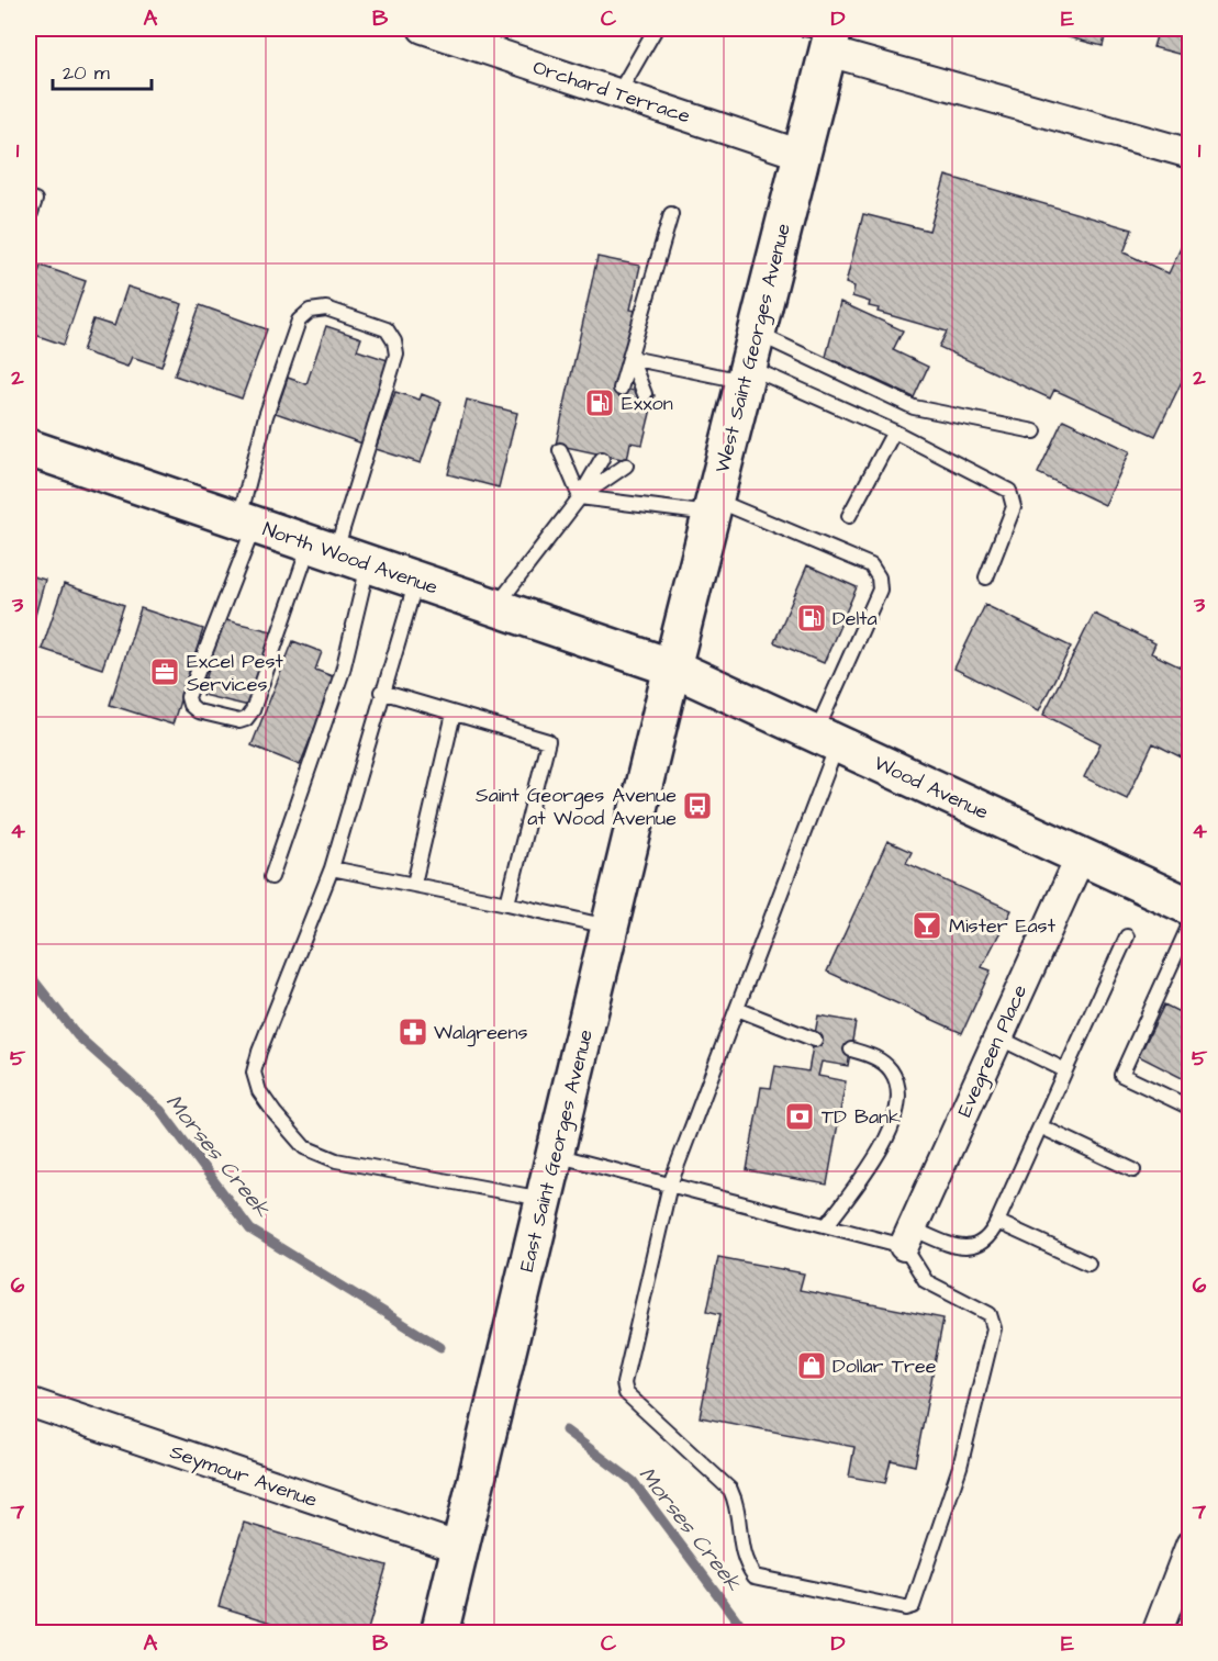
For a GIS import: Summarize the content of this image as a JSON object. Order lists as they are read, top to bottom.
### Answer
{
  "streets": {
    "main road": [
      "West Saint Georges Avenue",
      "North Wood Avenue",
      "Wood Avenue",
      "East Saint Georges Avenue"
    ],
    "street": ["Orchard Terrace", "Evegreen Place", "Seymour Avenue"]
  },
  "crossings": [
    ["Orchard Terrace", "West Saint Georges Avenue"],
    ["West Saint Georges Avenue", "North Wood Avenue"],
    ["West Saint Georges Avenue", "Wood Avenue"],
    ["West Saint Georges Avenue", "East Saint Georges Avenue"],
    ["North Wood Avenue", "Wood Avenue"],
    ["North Wood Avenue", "East Saint Georges Avenue"],
    ["Wood Avenue", "Evegreen Place"],
    ["Wood Avenue", "East Saint Georges Avenue"],
    ["East Saint Georges Avenue", "Seymour Avenue"]
  ],
  "water": ["Morses Creek"],
  "places": {
    "fuel station": ["Exxon", "Delta"],
    "office": ["Excel Pest Services"],
    "bus stop": ["Saint Georges Avenue at Wood Avenue"],
    "bar": ["Mister East"],
    "pharmacy": ["Walgreens"],
    "bank": ["TD Bank"],
    "shop": ["Dollar Tree"]
  },
  "scale_bar": "20 m",
  "grid": {
    "columns": [
      "A",
      "B",
      "C",
      "D",
      "E"
    ],
    "rows": [
      "1",
      "2",
      "3",
      "4",
      "5",
      "6",
      "7"
    ]
  }
}
